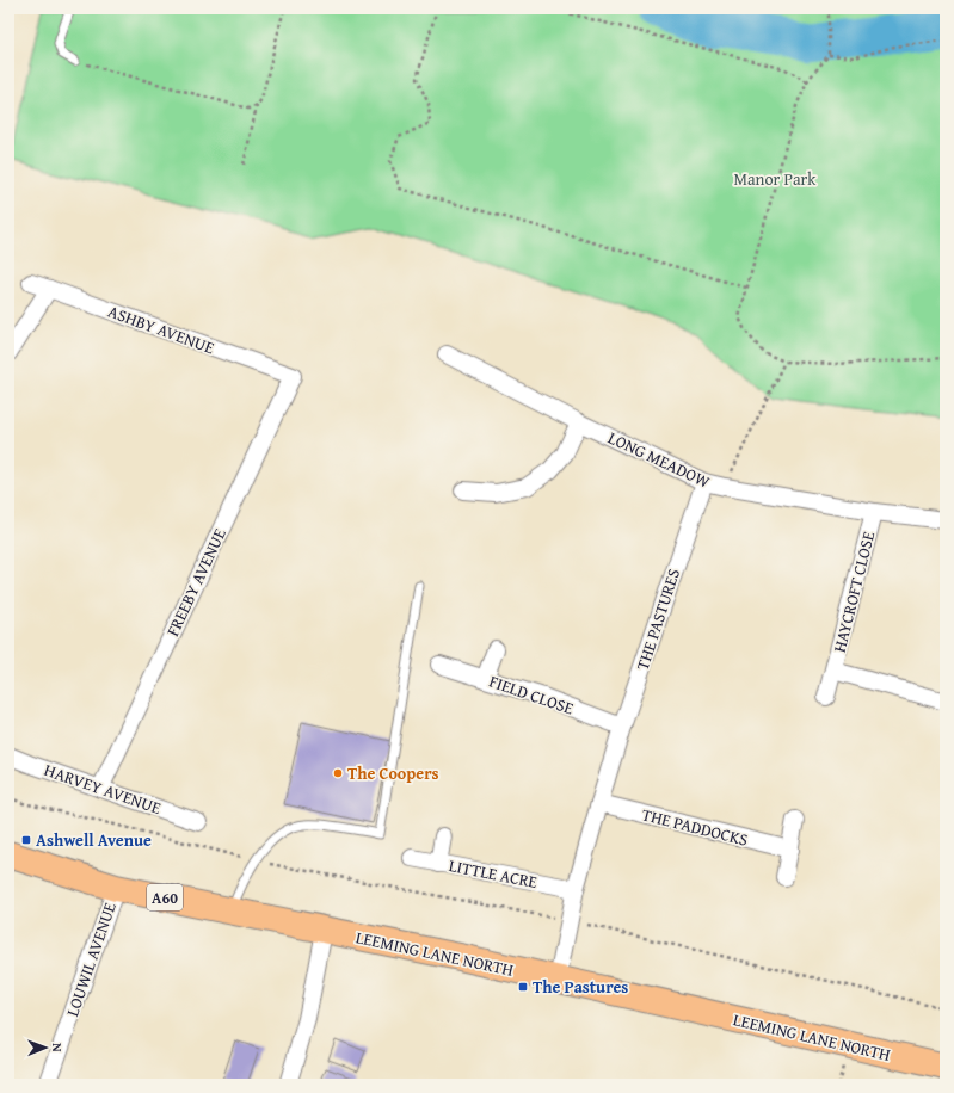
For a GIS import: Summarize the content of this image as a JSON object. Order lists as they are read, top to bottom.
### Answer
{
  "streets": {
    "highway": ["A60", "LEEMING LANE NORTH"],
    "street": [
      "ASHBY AVENUE",
      "LONG MEADOW",
      "FREEBY AVENUE",
      "HAYCROFT CLOSE",
      "THE PASTURES",
      "FIELD CLOSE",
      "HARVEY AVENUE",
      "THE PADDOCKS",
      "LITTLE ACRE",
      "LOUWIL AVENUE"
    ]
  },
  "crossings": [
    ["ASHBY AVENUE", "FREEBY AVENUE"],
    ["LONG MEADOW", "HAYCROFT CLOSE"],
    ["LONG MEADOW", "THE PASTURES"],
    ["FREEBY AVENUE", "HARVEY AVENUE"],
    ["THE PASTURES", "FIELD CLOSE"],
    ["THE PASTURES", "THE PADDOCKS"],
    ["THE PASTURES", "LITTLE ACRE"],
    ["THE PASTURES", "LEEMING LANE NORTH"],
    ["LEEMING LANE NORTH", "LOUWIL AVENUE"]
  ],
  "parks": ["Manor Park"],
  "places": {
    "other": ["The Coopers"],
    "transit": ["Ashwell Avenue", "The Pastures"]
  },
  "north": "right"
}
